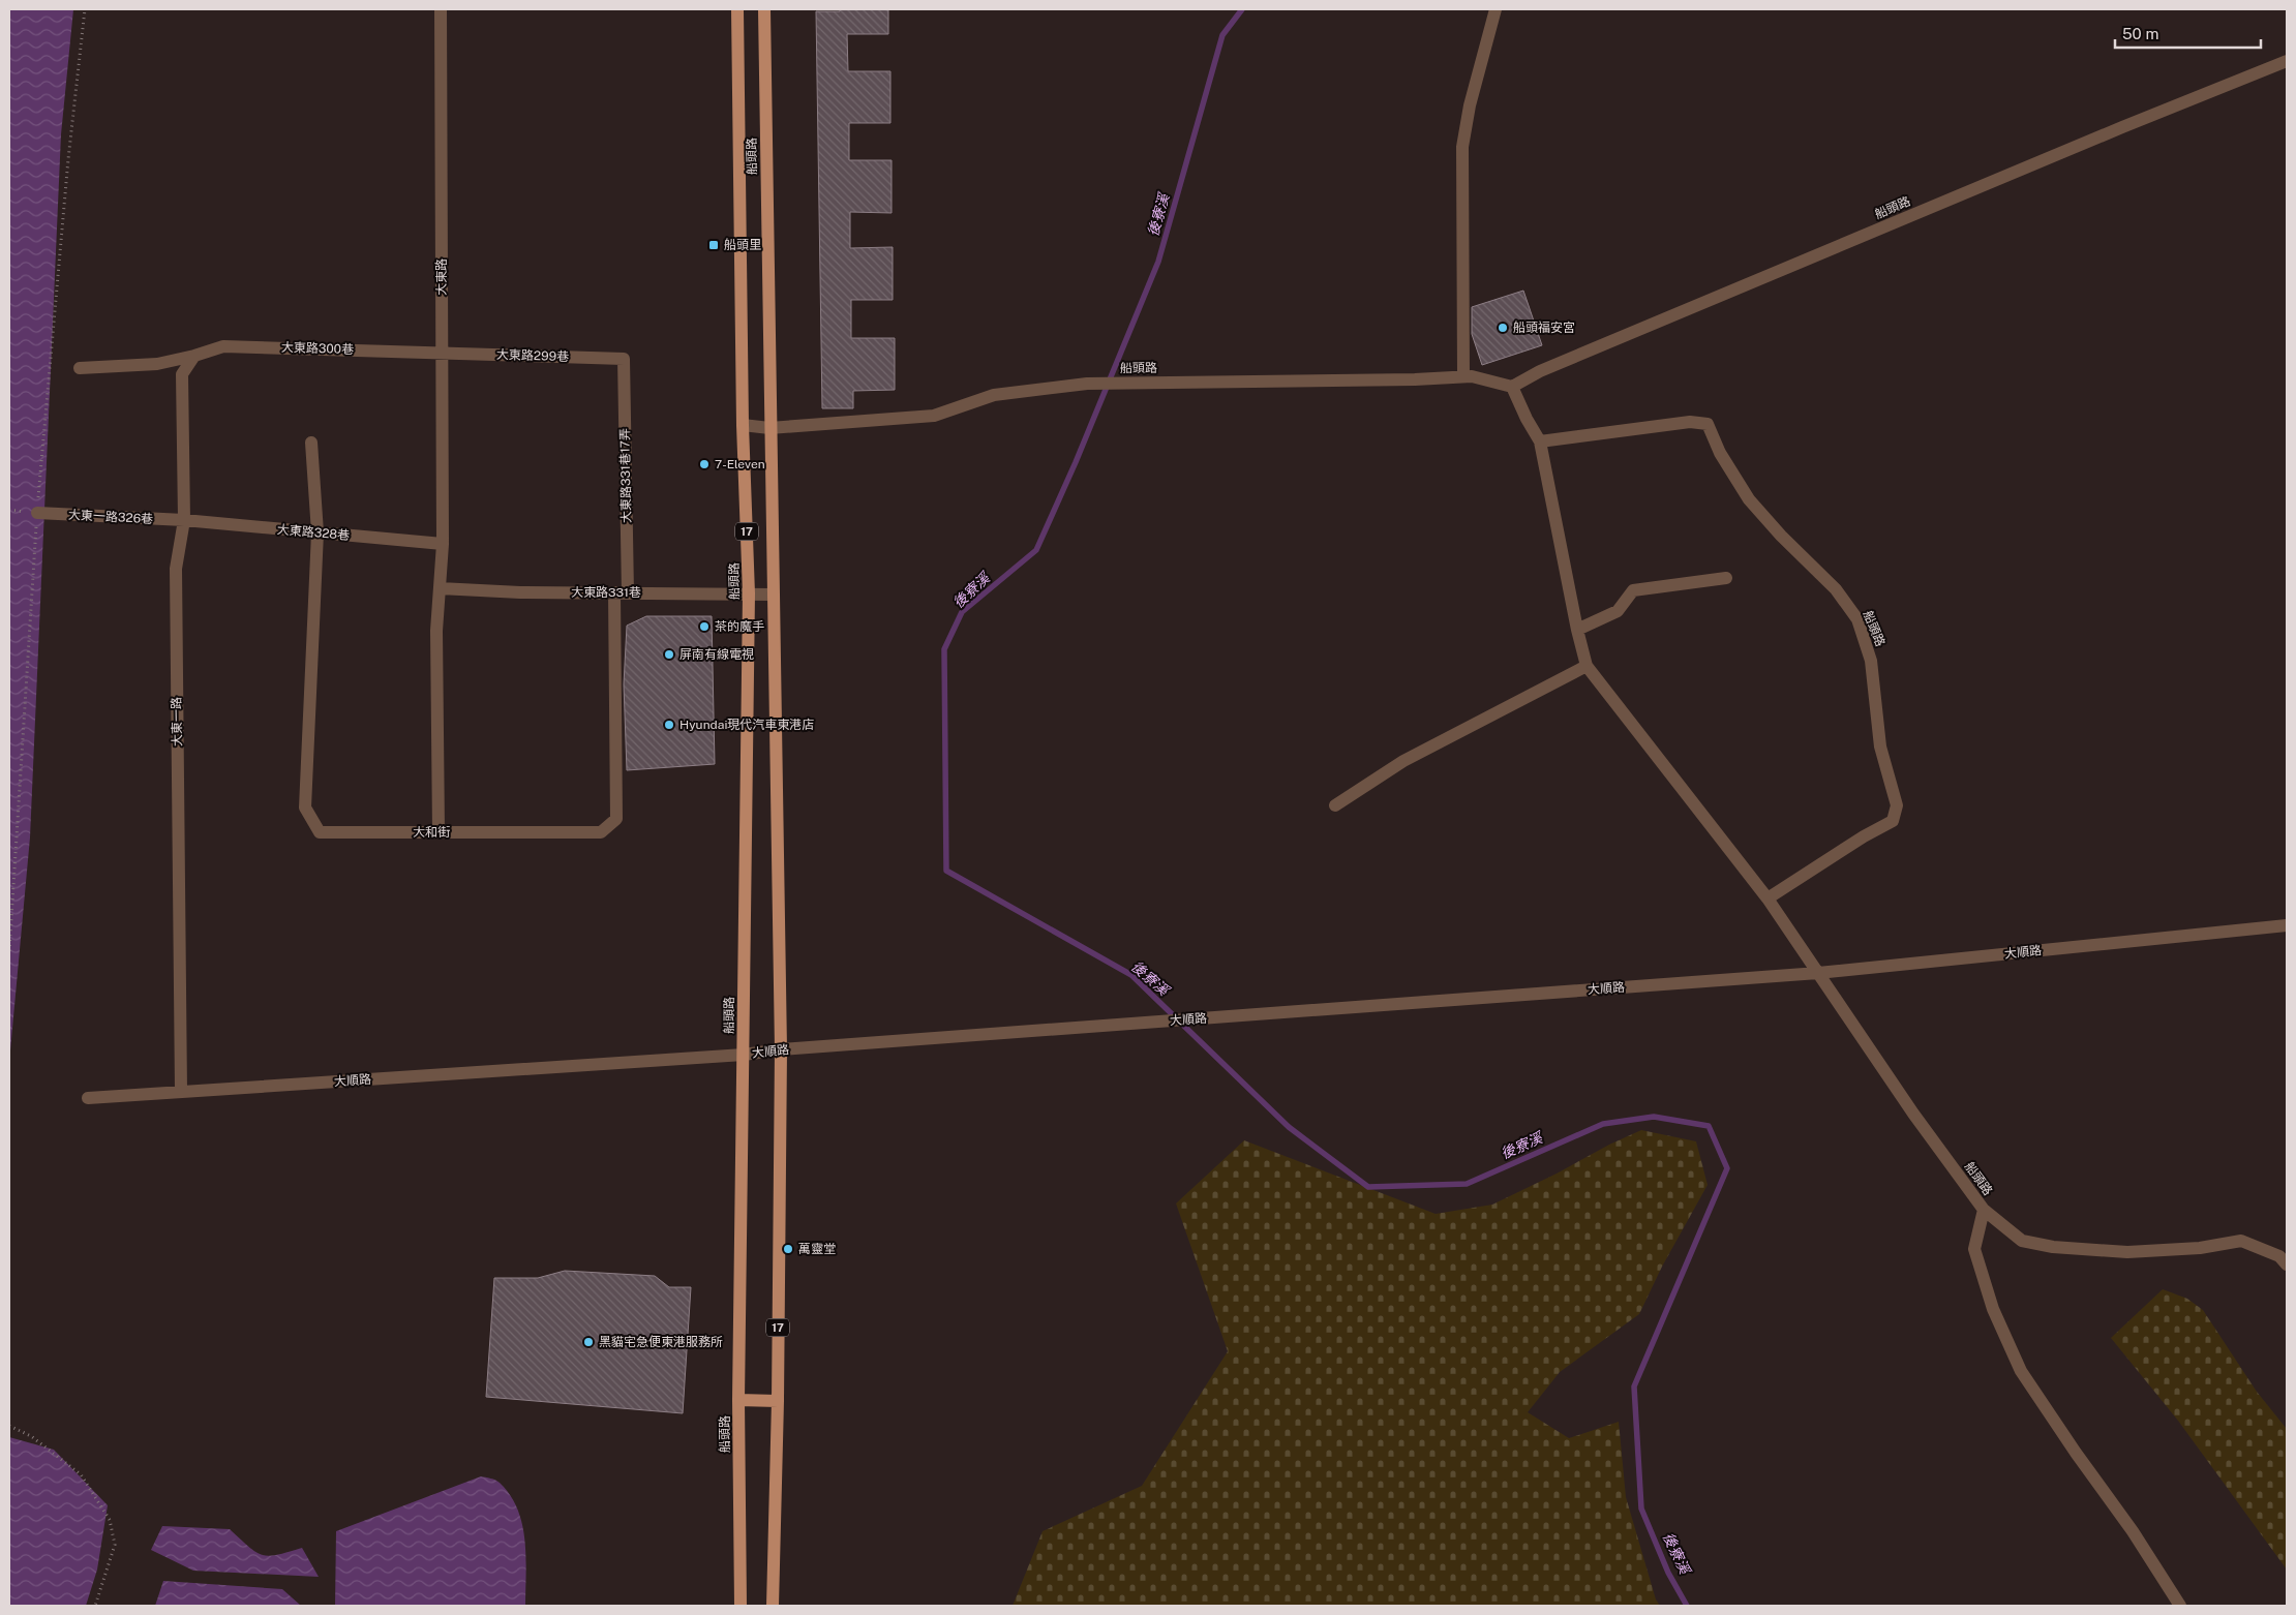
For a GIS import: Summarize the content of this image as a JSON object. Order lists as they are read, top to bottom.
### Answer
{
  "streets": {
    "main road": ["船頭路", "17"],
    "street": [
      "大東路",
      "大東路300巷",
      "大東路299巷",
      "大東路331巷17弄",
      "大東一路326巷",
      "大東路328巷",
      "大東路331巷",
      "大東一路",
      "大和街",
      "大順路"
    ]
  },
  "crossings": [
    ["船頭路", "大東路331巷"],
    ["船頭路", "大順路"],
    ["大東路", "大東路300巷"],
    ["大東路", "大東路299巷"],
    ["大東路", "大東路328巷"],
    ["大東路", "大東路331巷"],
    ["大東路", "大和街"],
    ["大東路300巷", "大東路299巷"],
    ["大東路300巷", "大東一路"],
    ["大東路299巷", "大東路331巷17弄"],
    ["大東路331巷17弄", "大東路331巷"],
    ["大東一路326巷", "大東路328巷"],
    ["大東一路326巷", "大東一路"],
    ["大東路328巷", "大東一路"],
    ["大東路328巷", "大和街"],
    ["大東路331巷", "大和街"],
    ["大東一路", "大順路"]
  ],
  "water": ["後寮溪"],
  "places": {
    "transit": ["船頭里"],
    "other": [
      "船頭福安宮",
      "7-Eleven",
      "茶的魔手",
      "屏南有線電視",
      "Hyundai現代汽車東港店",
      "萬靈堂",
      "黑貓宅急便東港服務所"
    ]
  },
  "scale_bar": "50 m"
}
